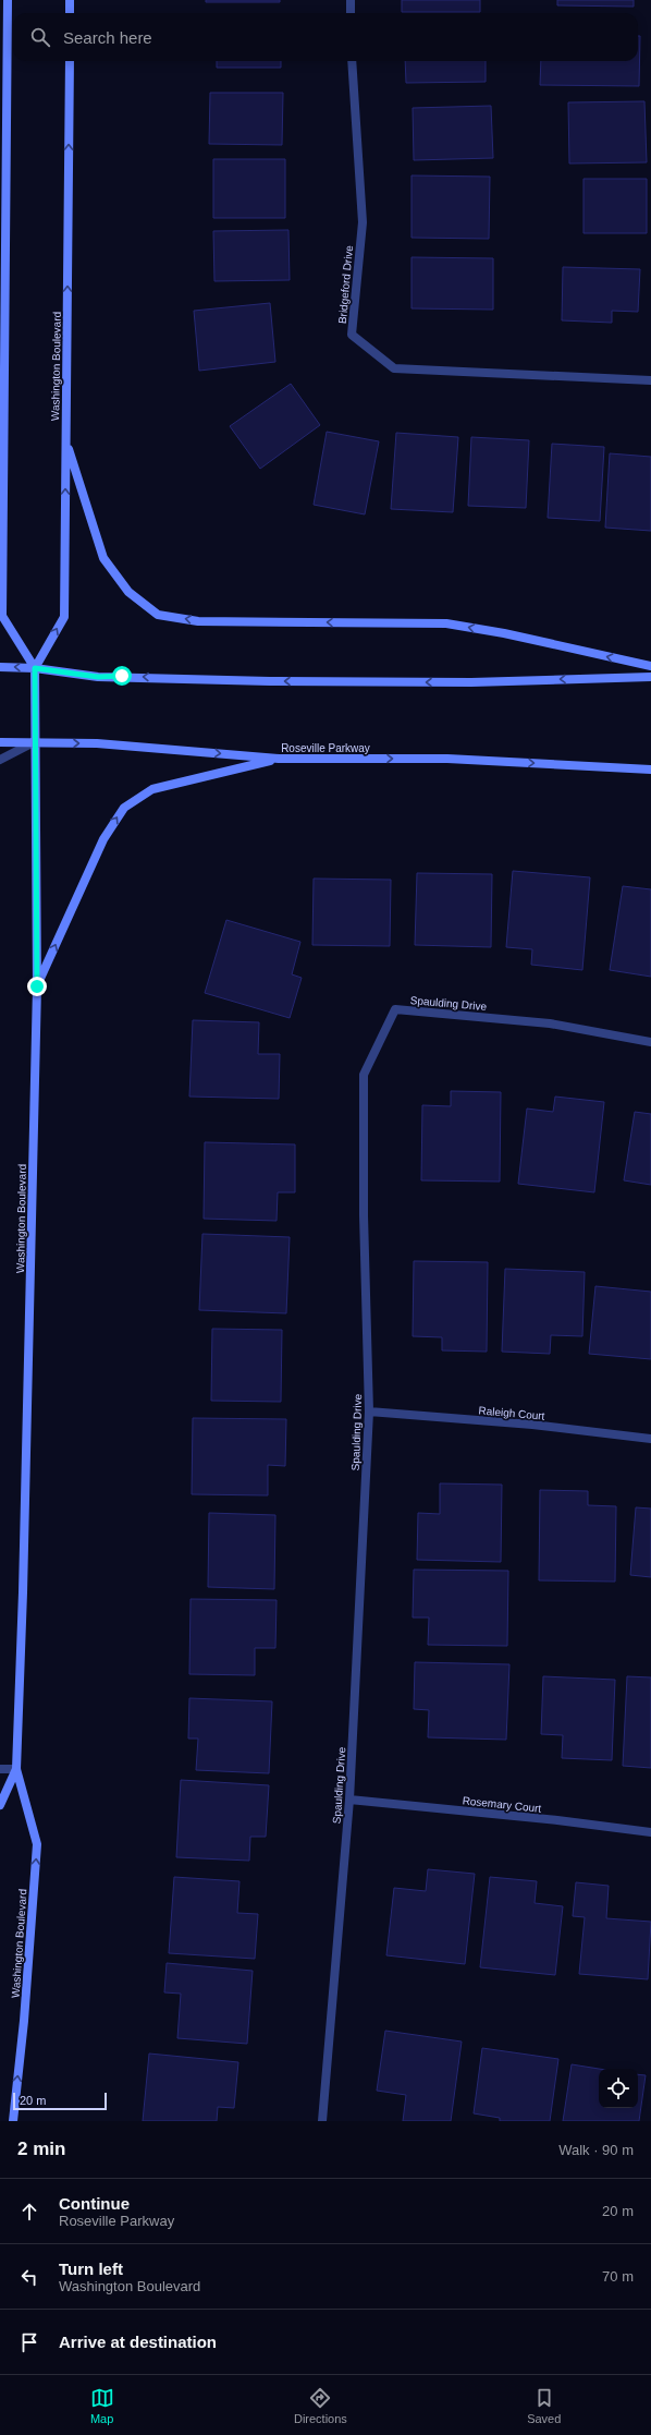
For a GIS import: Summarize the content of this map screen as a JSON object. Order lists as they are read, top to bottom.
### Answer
{
  "streets": {
    "main road": ["Washington Boulevard", "Roseville Parkway"],
    "street": [
      "Bridgeford Drive",
      "Spaulding Drive",
      "Raleigh Court",
      "Rosemary Court"
    ]
  },
  "crossings": [
    ["Washington Boulevard", "Roseville Parkway"],
    ["Spaulding Drive", "Raleigh Court"],
    ["Spaulding Drive", "Rosemary Court"]
  ],
  "scale_bar": "20 m",
  "page": {
    "search": "Search here",
    "scale": "20 m",
    "heading": ["2 min", "Walk · 90 m"],
    "list": [
      ["Continue", "Roseville Parkway", "20 m"],
      ["Turn left", "Washington Boulevard", "70 m"],
      "Arrive at destination"
    ],
    "nav": ["Map", "Directions", "Saved"]
  }
}
